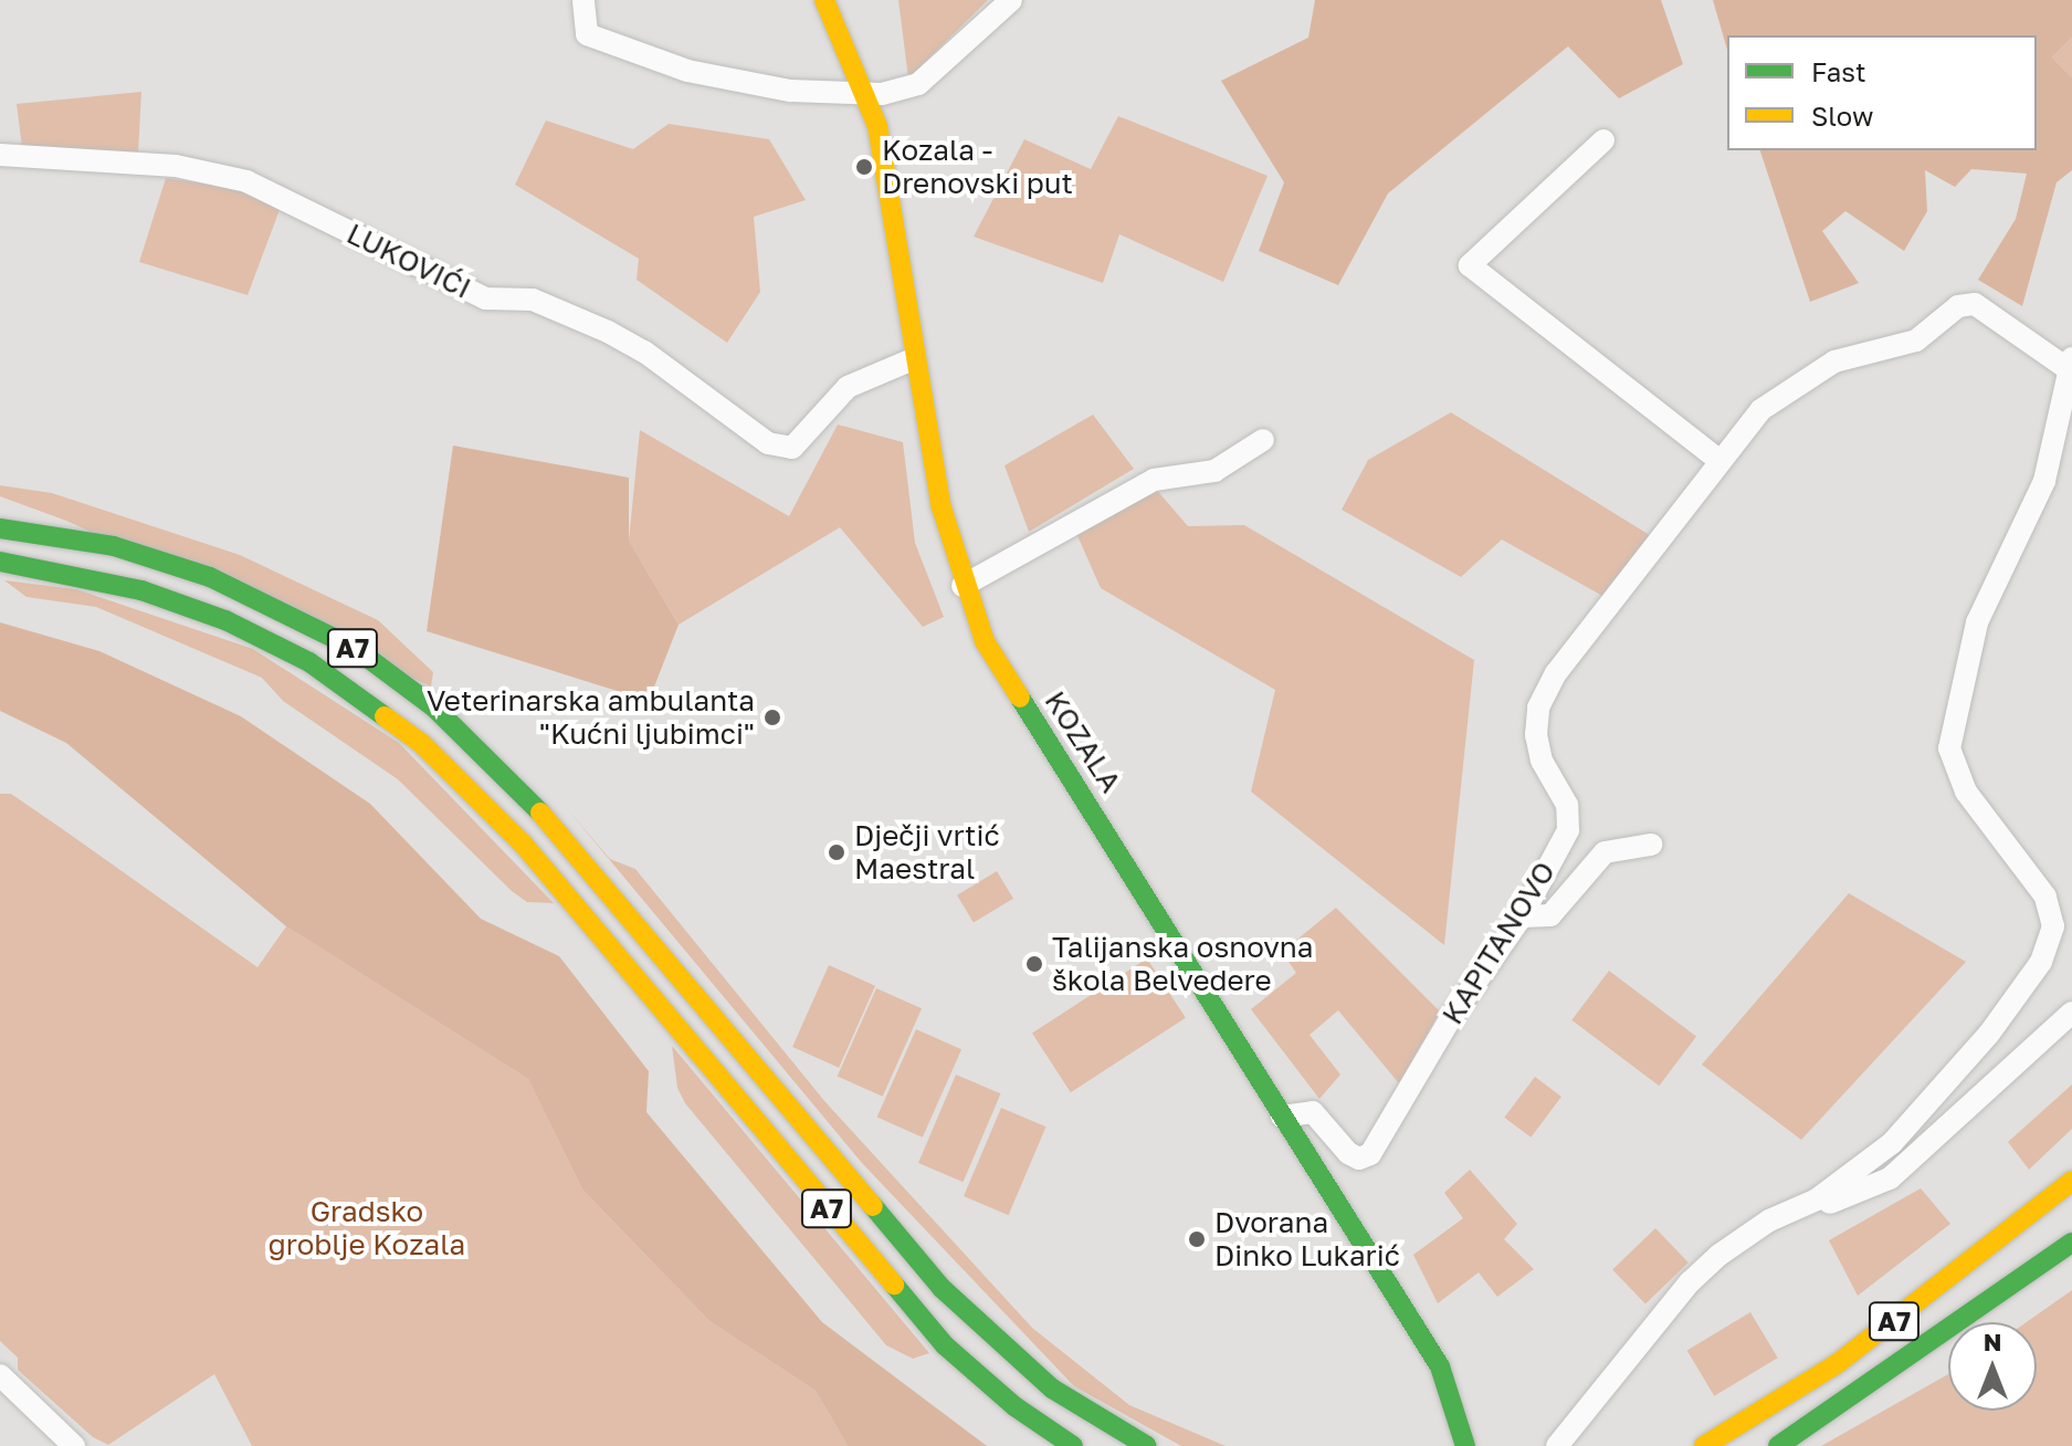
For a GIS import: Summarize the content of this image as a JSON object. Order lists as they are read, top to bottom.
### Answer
{
  "streets": {
    "main road": ["A7", "KOZALA"],
    "street": ["LUKOVIĆI", "KAPITANOVO"]
  },
  "crossings": [
    ["LUKOVIĆI", "KOZALA"],
    ["KOZALA", "KAPITANOVO"]
  ],
  "parks": ["Gradsko groblje Kozala"],
  "places": [
    "Kozala - Drenovski put",
    "Veterinarska ambulanta \"Kućni ljubimci\"",
    "Dječji vrtić Maestral",
    "Talijanska osnovna škola Belvedere",
    "Dvorana Dinko Lukarić"
  ],
  "legend": ["Fast", "Slow"],
  "north": "top"
}
